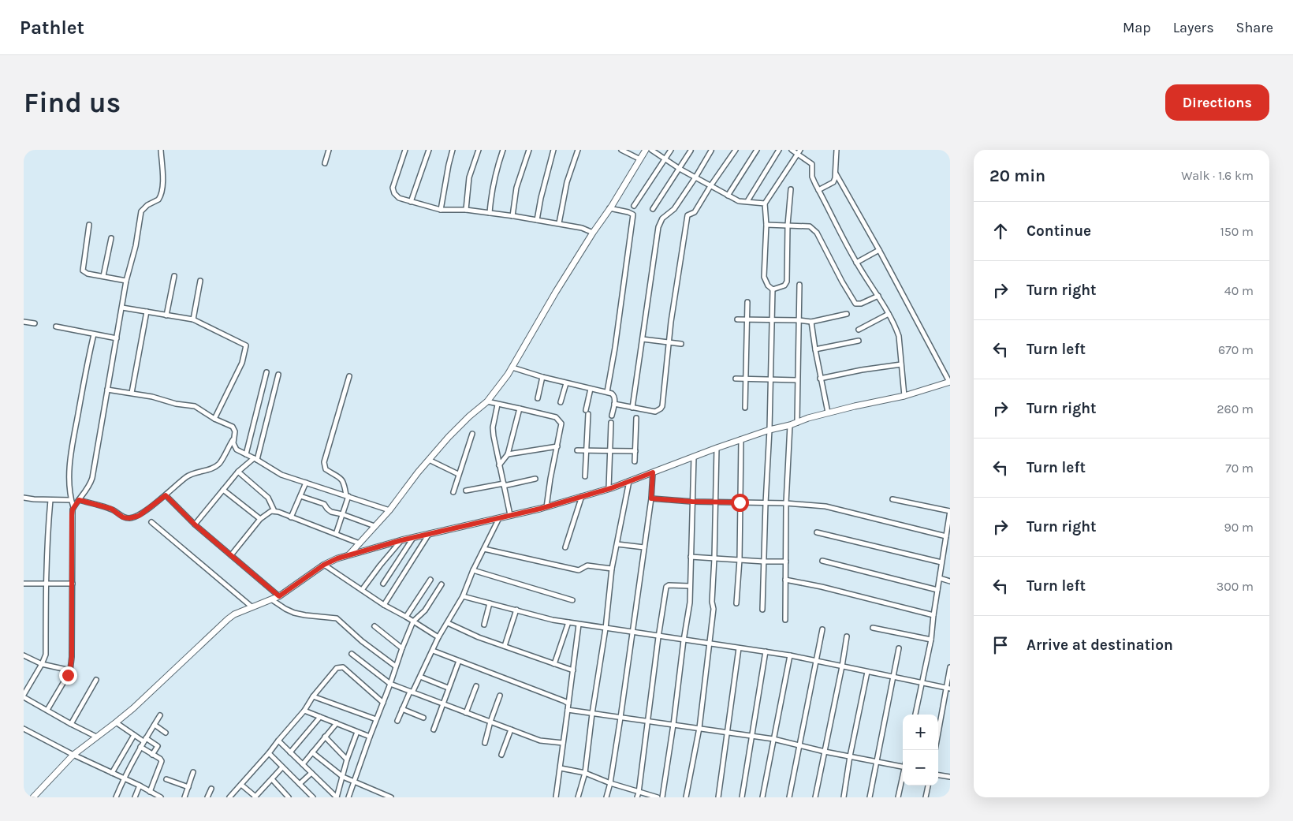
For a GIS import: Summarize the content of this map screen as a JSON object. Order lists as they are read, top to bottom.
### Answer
{
  "page": {
    "header": "Pathlet",
    "nav": ["Map", "Layers", "Share"],
    "buttons": "Directions",
    "title": "Find us",
    "heading": ["20 min", "Walk · 1.6 km"],
    "list": [
      ["Continue", "150 m"],
      ["Turn right", "40 m"],
      ["Turn left", "670 m"],
      ["Turn right", "260 m"],
      ["Turn left", "70 m"],
      ["Turn right", "90 m"],
      ["Turn left", "300 m"],
      "Arrive at destination"
    ],
    "map_buttons": ["+", "−"]
  }
}
